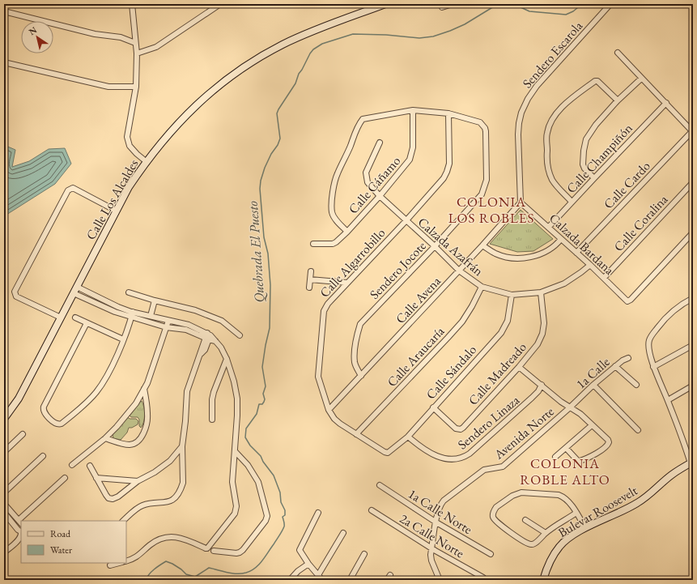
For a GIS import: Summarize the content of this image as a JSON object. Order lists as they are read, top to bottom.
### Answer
{
  "streets": {
    "main road": ["Calle Los Alcaldes", "Bulevar Roosevelt"],
    "street": [
      "Sendero Escarola",
      "Calle Champiñón",
      "Calle Cáñamo",
      "Calle Cardo",
      "Calle Coralina",
      "Calzada Bardana",
      "Calzada Azafrán",
      "Calle Algarrobillo",
      "Sendero Jocote",
      "Calle Avena",
      "Calle Araucaría",
      "Calle Sándalo",
      "1a Calle",
      "Calle Madreado",
      "Sendero Linaza",
      "Avenida Norte",
      "1a Calle Norte",
      "2a Calle Norte"
    ]
  },
  "crossings": [
    ["Sendero Escarola", "Calzada Bardana"],
    ["Sendero Escarola", "Calle Avena"],
    ["Calle Champiñón", "Calzada Bardana"],
    ["Calle Cáñamo", "Calzada Azafrán"],
    ["Calle Cardo", "Calzada Bardana"],
    ["Calle Coralina", "Calzada Bardana"],
    ["Calzada Bardana", "Calzada Azafrán"],
    ["Calzada Bardana", "Calle Avena"],
    ["Calzada Azafrán", "Calle Algarrobillo"],
    ["Calzada Azafrán", "Sendero Jocote"],
    ["Calzada Azafrán", "Calle Avena"],
    ["Calzada Azafrán", "Calle Araucaría"],
    ["Calzada Azafrán", "Calle Sándalo"],
    ["Calzada Azafrán", "Calle Madreado"],
    ["Calle Algarrobillo", "Sendero Jocote"],
    ["Calle Algarrobillo", "Calle Avena"],
    ["Calle Algarrobillo", "Calle Araucaría"],
    ["Calle Algarrobillo", "Calle Sándalo"],
    ["Sendero Jocote", "Calle Avena"],
    ["Calle Sándalo", "Calle Madreado"],
    ["Calle Sándalo", "Sendero Linaza"],
    ["1a Calle", "Avenida Norte"],
    ["Avenida Norte", "1a Calle Norte"],
    ["Avenida Norte", "2a Calle Norte"]
  ],
  "districts": ["COLONIA LOS ROBLES", "COLONIA ROBLE ALTO"],
  "water": ["Quebrada El Puesto"],
  "legend": ["Road", "Water"],
  "north": "top left"
}
